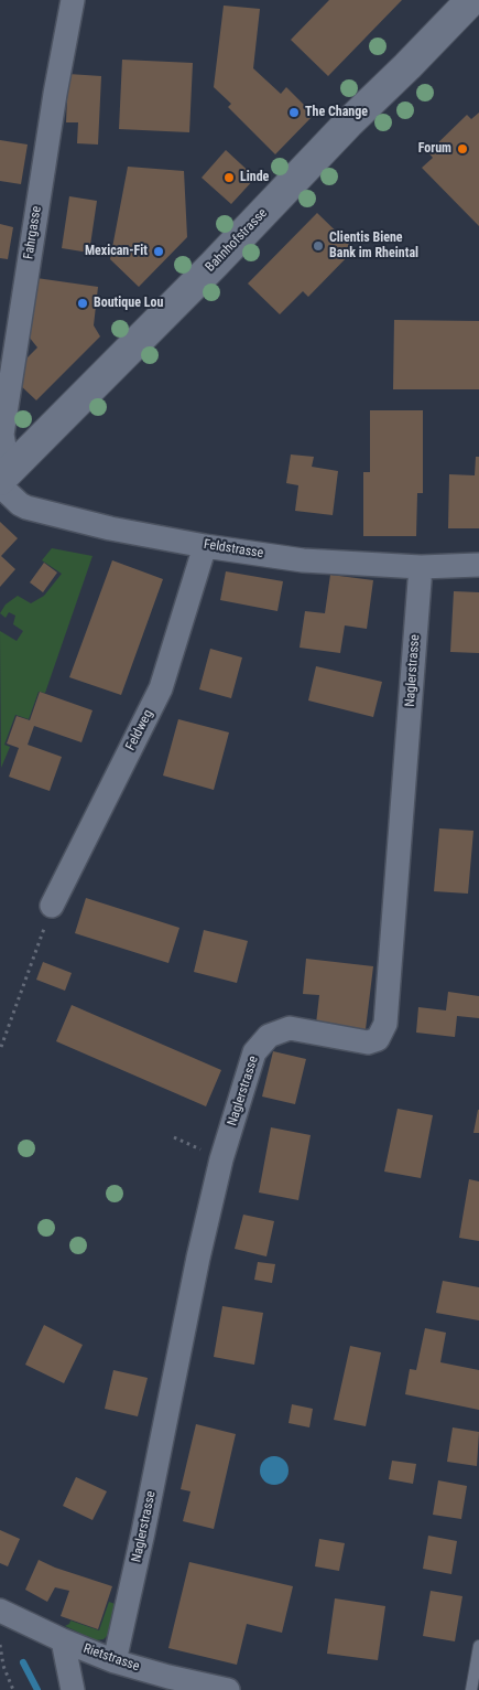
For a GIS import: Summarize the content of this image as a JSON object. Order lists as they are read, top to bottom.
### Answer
{
  "streets": {
    "main road": ["Bahnhofstrasse"],
    "street": [
      "Fahrgasse",
      "Feldstrasse",
      "Naglerstrasse",
      "Feldweg",
      "Rietstrasse"
    ]
  },
  "crossings": [
    ["Fahrgasse", "Bahnhofstrasse"],
    ["Fahrgasse", "Feldstrasse"],
    ["Bahnhofstrasse", "Feldstrasse"],
    ["Feldstrasse", "Naglerstrasse"],
    ["Feldstrasse", "Feldweg"],
    ["Naglerstrasse", "Rietstrasse"]
  ],
  "places": [
    "The Change",
    "Forum",
    "Linde",
    "Clientis Biene Bank im Rheintal",
    "Mexican-Fit",
    "Boutique Lou"
  ]
}
